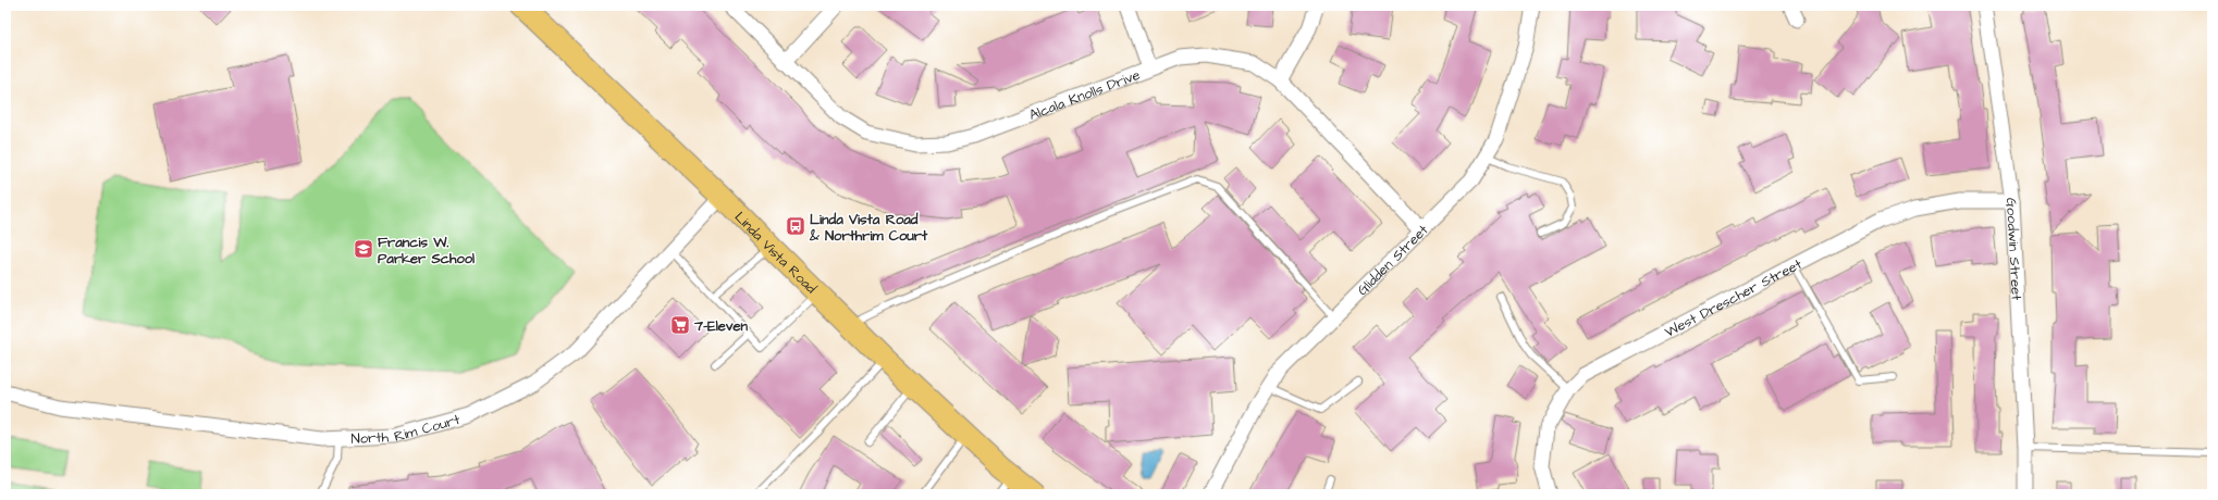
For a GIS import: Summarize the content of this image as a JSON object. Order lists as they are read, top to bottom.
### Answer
{
  "streets": {
    "main road": ["Linda Vista Road"],
    "street": [
      "Alcala Knolls Drive",
      "Goodwin Street",
      "Glidden Street",
      "West Drescher Street",
      "North Rim Court"
    ]
  },
  "crossings": [
    ["Alcala Knolls Drive", "Glidden Street"],
    ["Goodwin Street", "West Drescher Street"],
    ["Linda Vista Road", "North Rim Court"]
  ],
  "places": {
    "bus stop": ["Linda Vista Road & Northrim Court"],
    "school or university": ["Francis W. Parker School"],
    "supermarket": ["7-Eleven"]
  }
}
